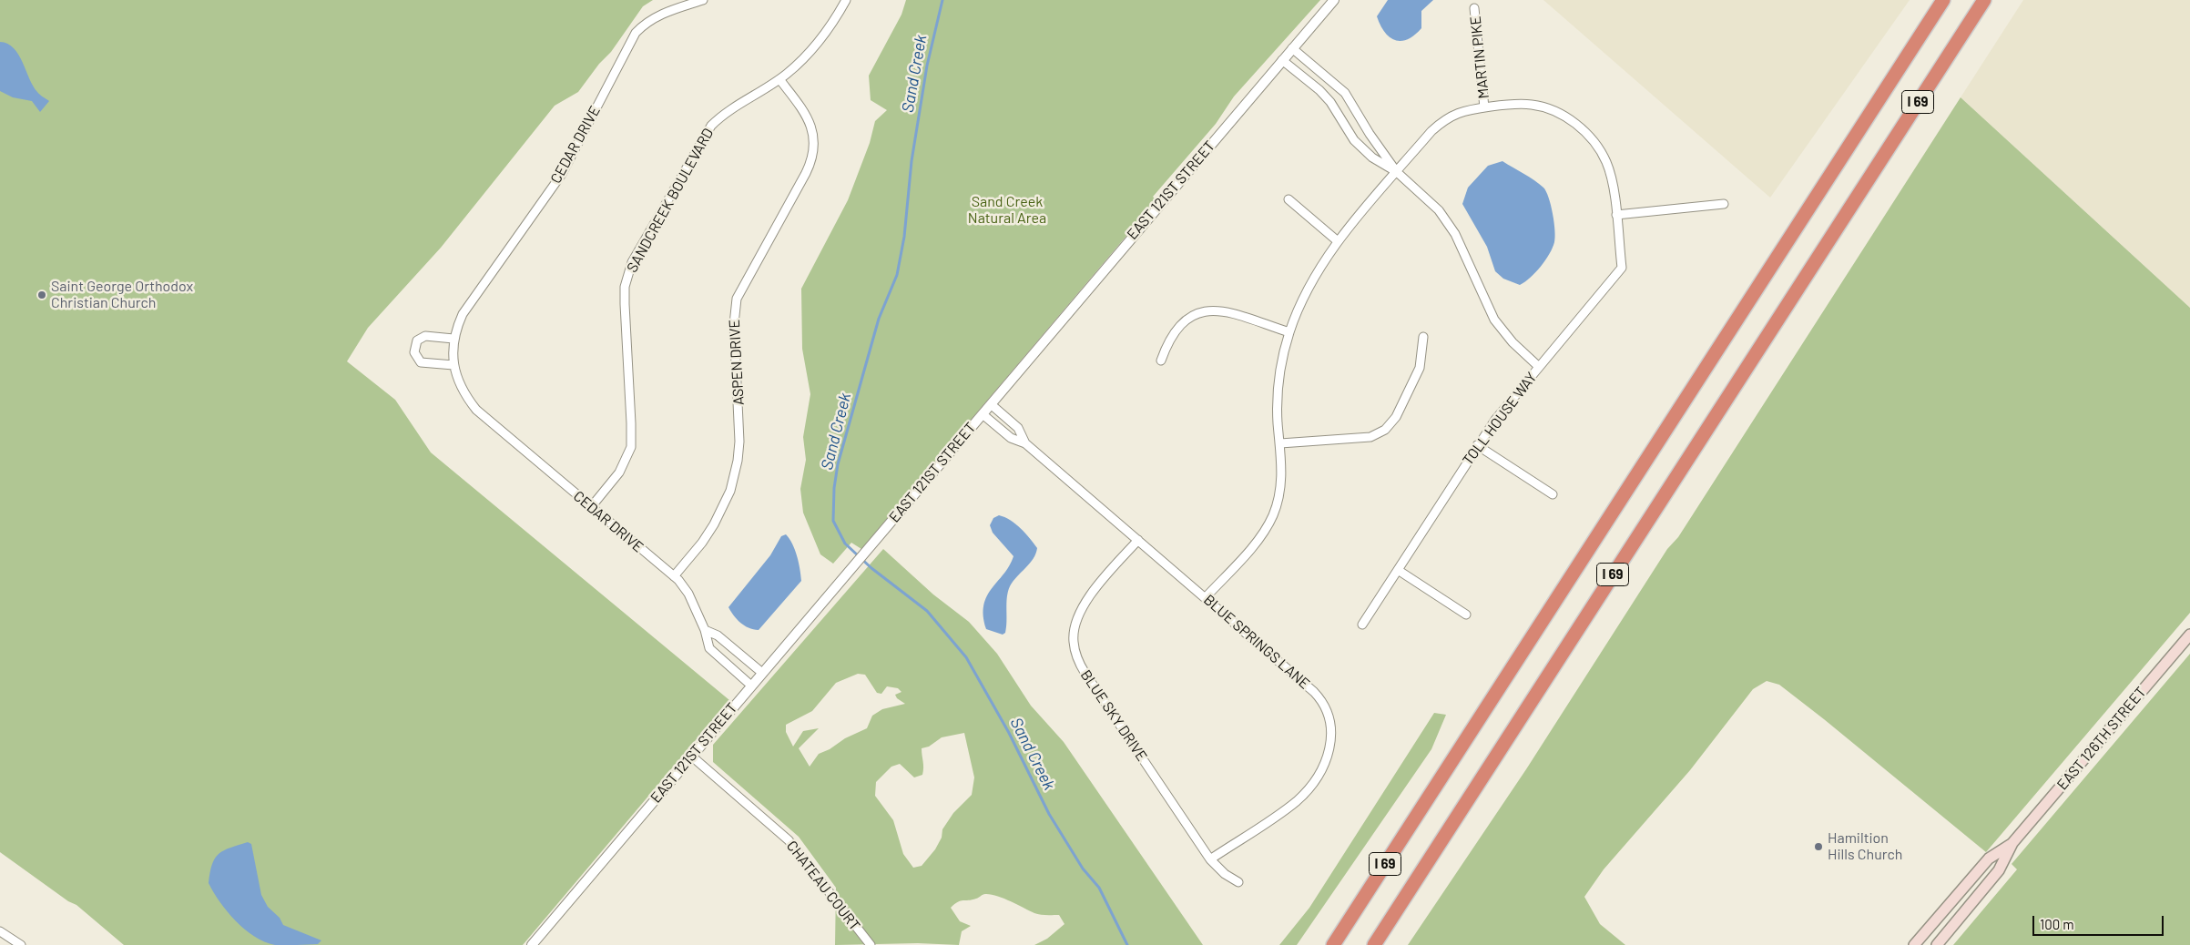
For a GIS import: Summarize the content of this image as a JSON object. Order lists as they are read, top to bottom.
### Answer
{
  "streets": {
    "highway": ["I 69"],
    "main road": ["EAST 126TH STREET"],
    "street": [
      "MARTIN PIKE",
      "CEDAR DRIVE",
      "EAST 121ST STREET",
      "SANDCREEK BOULEVARD",
      "ASPEN DRIVE",
      "TOLL HOUSE WAY",
      "BLUE SPRINGS LANE",
      "BLUE SKY DRIVE",
      "CHATEAU COURT"
    ]
  },
  "crossings": [
    ["MARTIN PIKE", "TOLL HOUSE WAY"],
    ["CEDAR DRIVE", "EAST 121ST STREET"],
    ["CEDAR DRIVE", "SANDCREEK BOULEVARD"],
    ["CEDAR DRIVE", "ASPEN DRIVE"],
    ["EAST 121ST STREET", "BLUE SPRINGS LANE"],
    ["EAST 121ST STREET", "CHATEAU COURT"],
    ["SANDCREEK BOULEVARD", "ASPEN DRIVE"],
    ["TOLL HOUSE WAY", "BLUE SPRINGS LANE"],
    ["BLUE SPRINGS LANE", "BLUE SKY DRIVE"]
  ],
  "water": ["Sand Creek"],
  "parks": ["Sand Creek Natural Area"],
  "places": ["Saint George Orthodox Christian Church", "Hamiltion Hills Church"],
  "scale_bar": "100 m"
}
